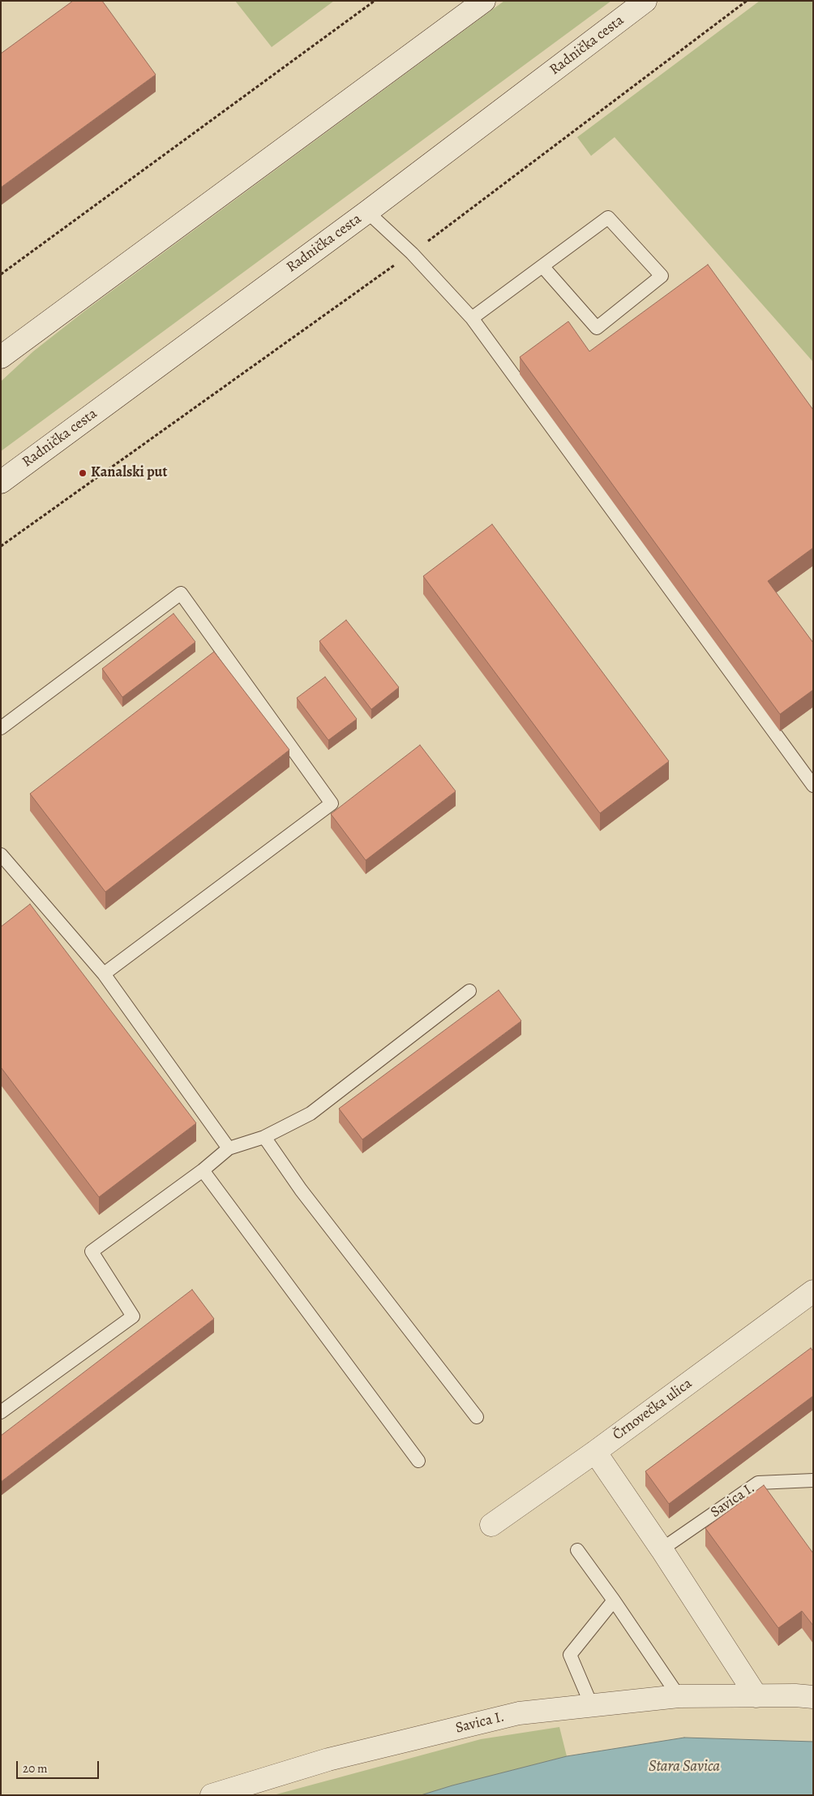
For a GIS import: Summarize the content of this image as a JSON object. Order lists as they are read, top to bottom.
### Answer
{
  "streets": {
    "main road": ["Radnička cesta", "Črnovečka ulica", "Savica I."]
  },
  "water": ["Stara Savica"],
  "places": ["Kanalski put"],
  "scale_bar": "20 m"
}
